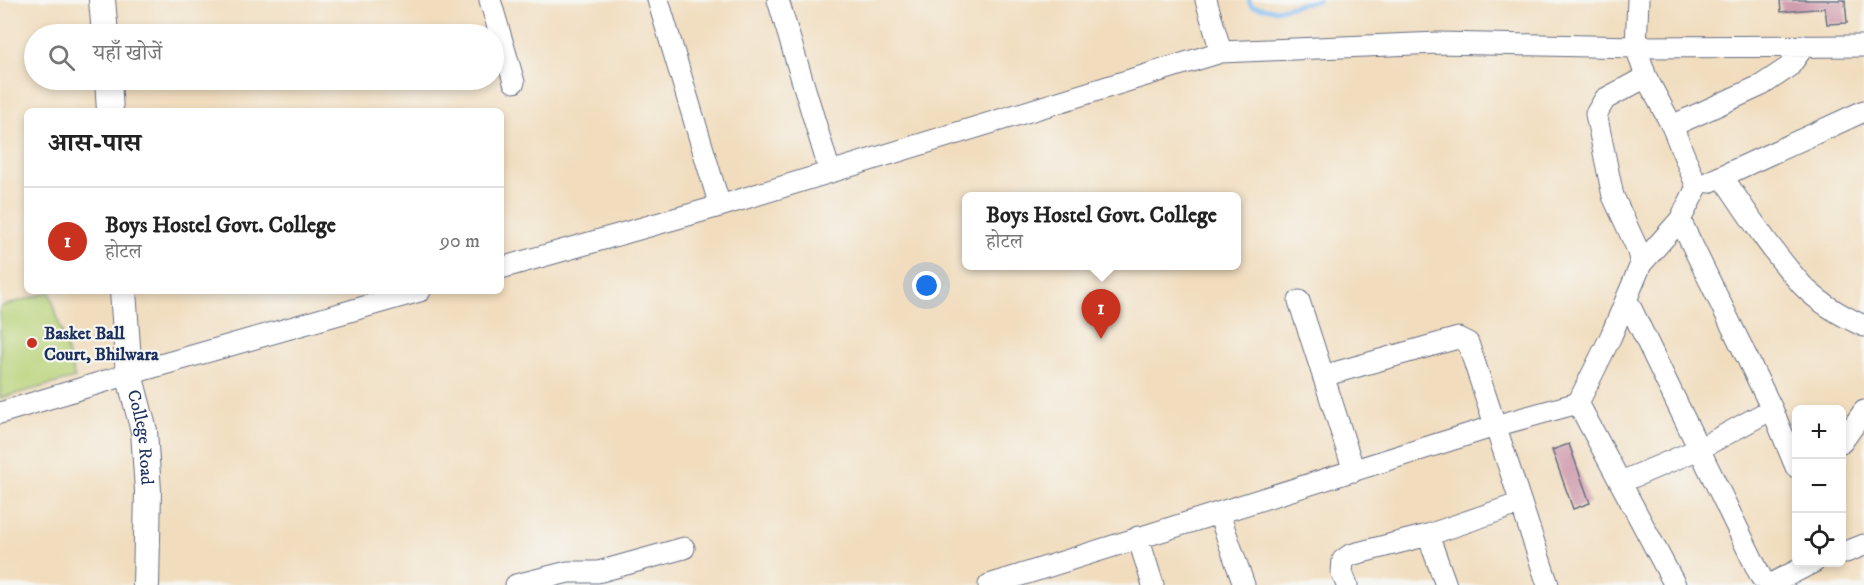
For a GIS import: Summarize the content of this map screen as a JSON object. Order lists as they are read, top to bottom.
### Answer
{
  "streets": {
    "main road": ["College Road"]
  },
  "places": ["Basket Ball Court, Bhilwara"],
  "page": {
    "search": "यहाँ खोजें",
    "heading": "आस-पास",
    "list": [
      {
        "mark": "1",
        "name": "Boys Hostel Govt. College",
        "note": "होटल",
        "value": "90 m"
      }
    ],
    "popup": ["Boys Hostel Govt. College", "होटल"],
    "pins": "1",
    "map_buttons": ["+", "−"]
  }
}
